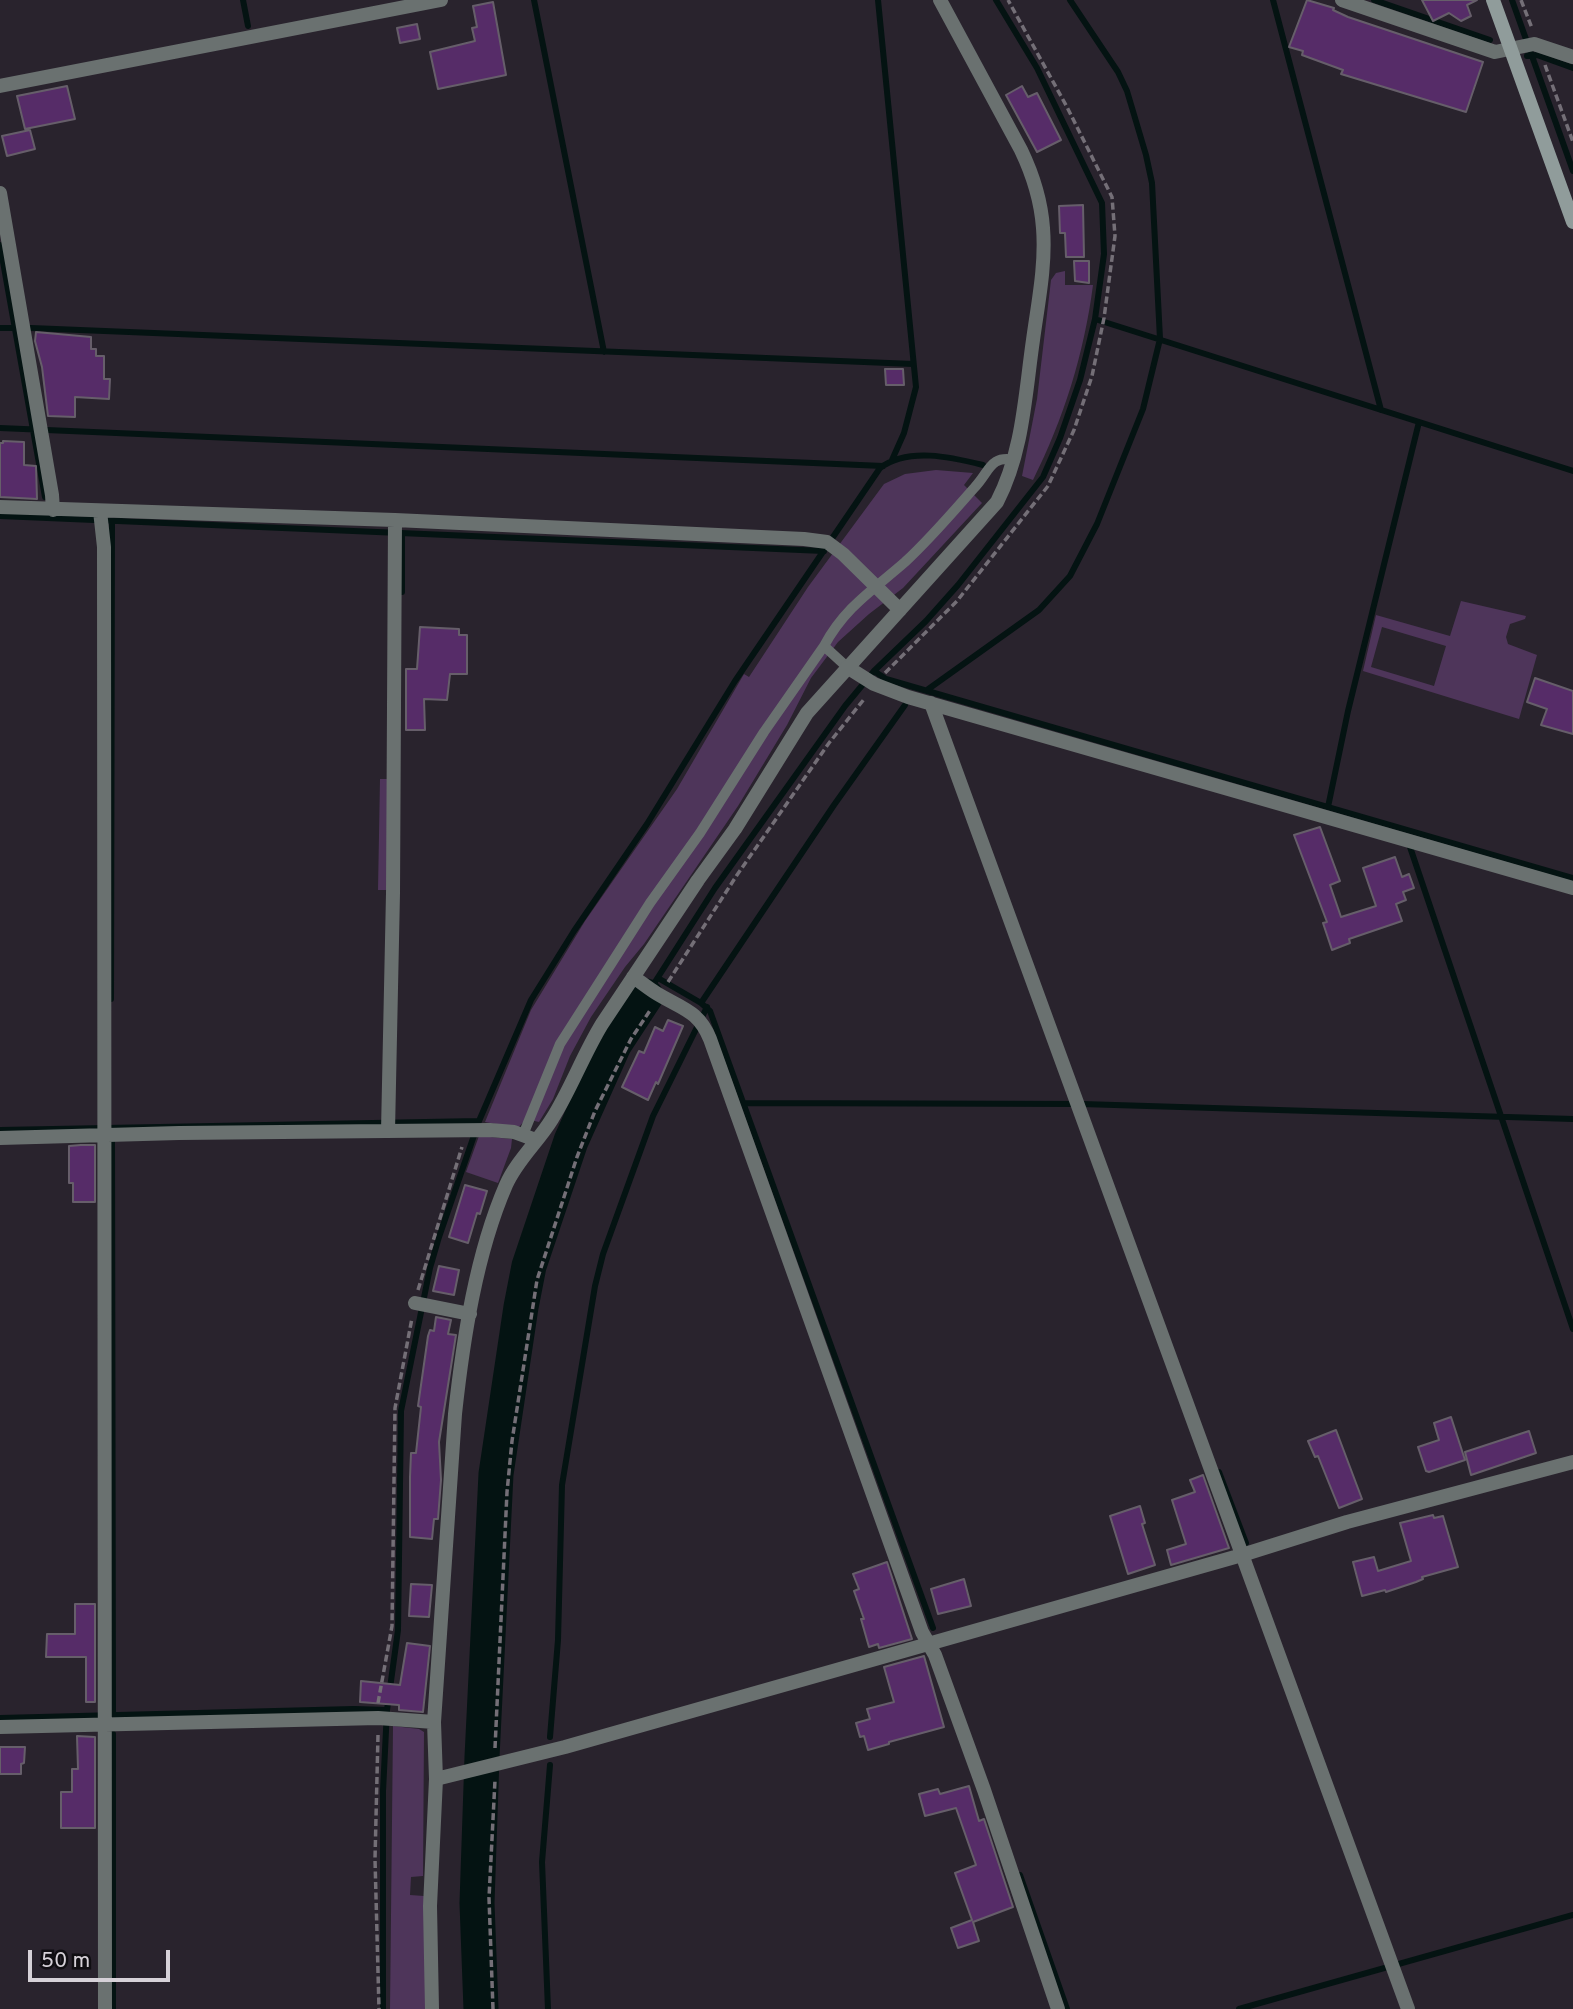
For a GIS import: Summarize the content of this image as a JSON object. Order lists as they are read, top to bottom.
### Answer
{
  "scale_bar": "50 m"
}
